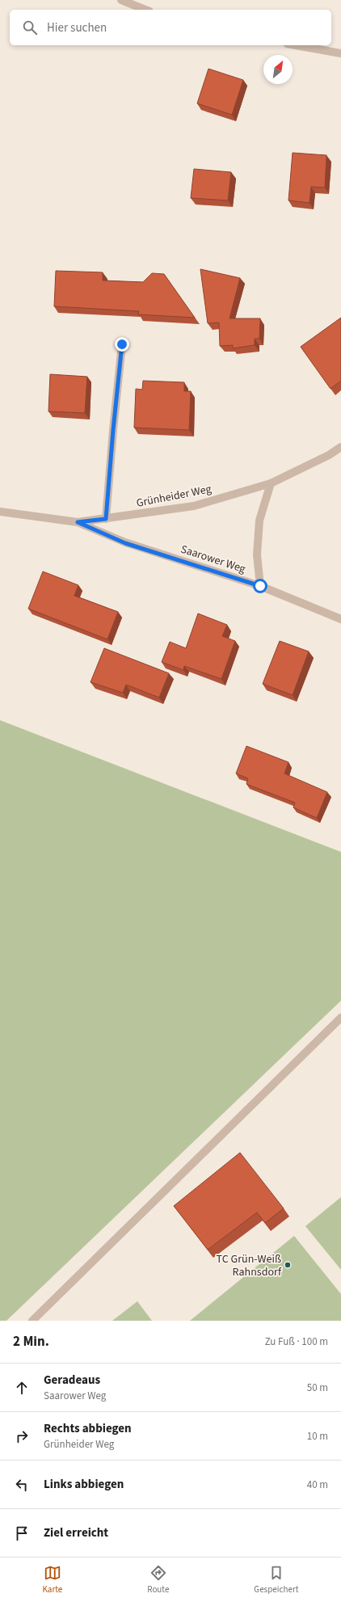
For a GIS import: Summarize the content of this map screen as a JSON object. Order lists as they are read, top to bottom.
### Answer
{
  "streets": {
    "street": ["Grünheider Weg", "Saarower Weg"]
  },
  "crossings": [
    ["Grünheider Weg", "Saarower Weg"]
  ],
  "places": ["TC Grün-Weiß Rahnsdorf"],
  "north": "top right",
  "page": {
    "search": "Hier suchen",
    "heading": ["2 Min.", "Zu Fuß · 100 m"],
    "list": [
      ["Geradeaus", "Saarower Weg", "50 m"],
      ["Rechts abbiegen", "Grünheider Weg", "10 m"],
      ["Links abbiegen", "40 m"],
      "Ziel erreicht"
    ],
    "nav": ["Karte", "Route", "Gespeichert"]
  }
}
